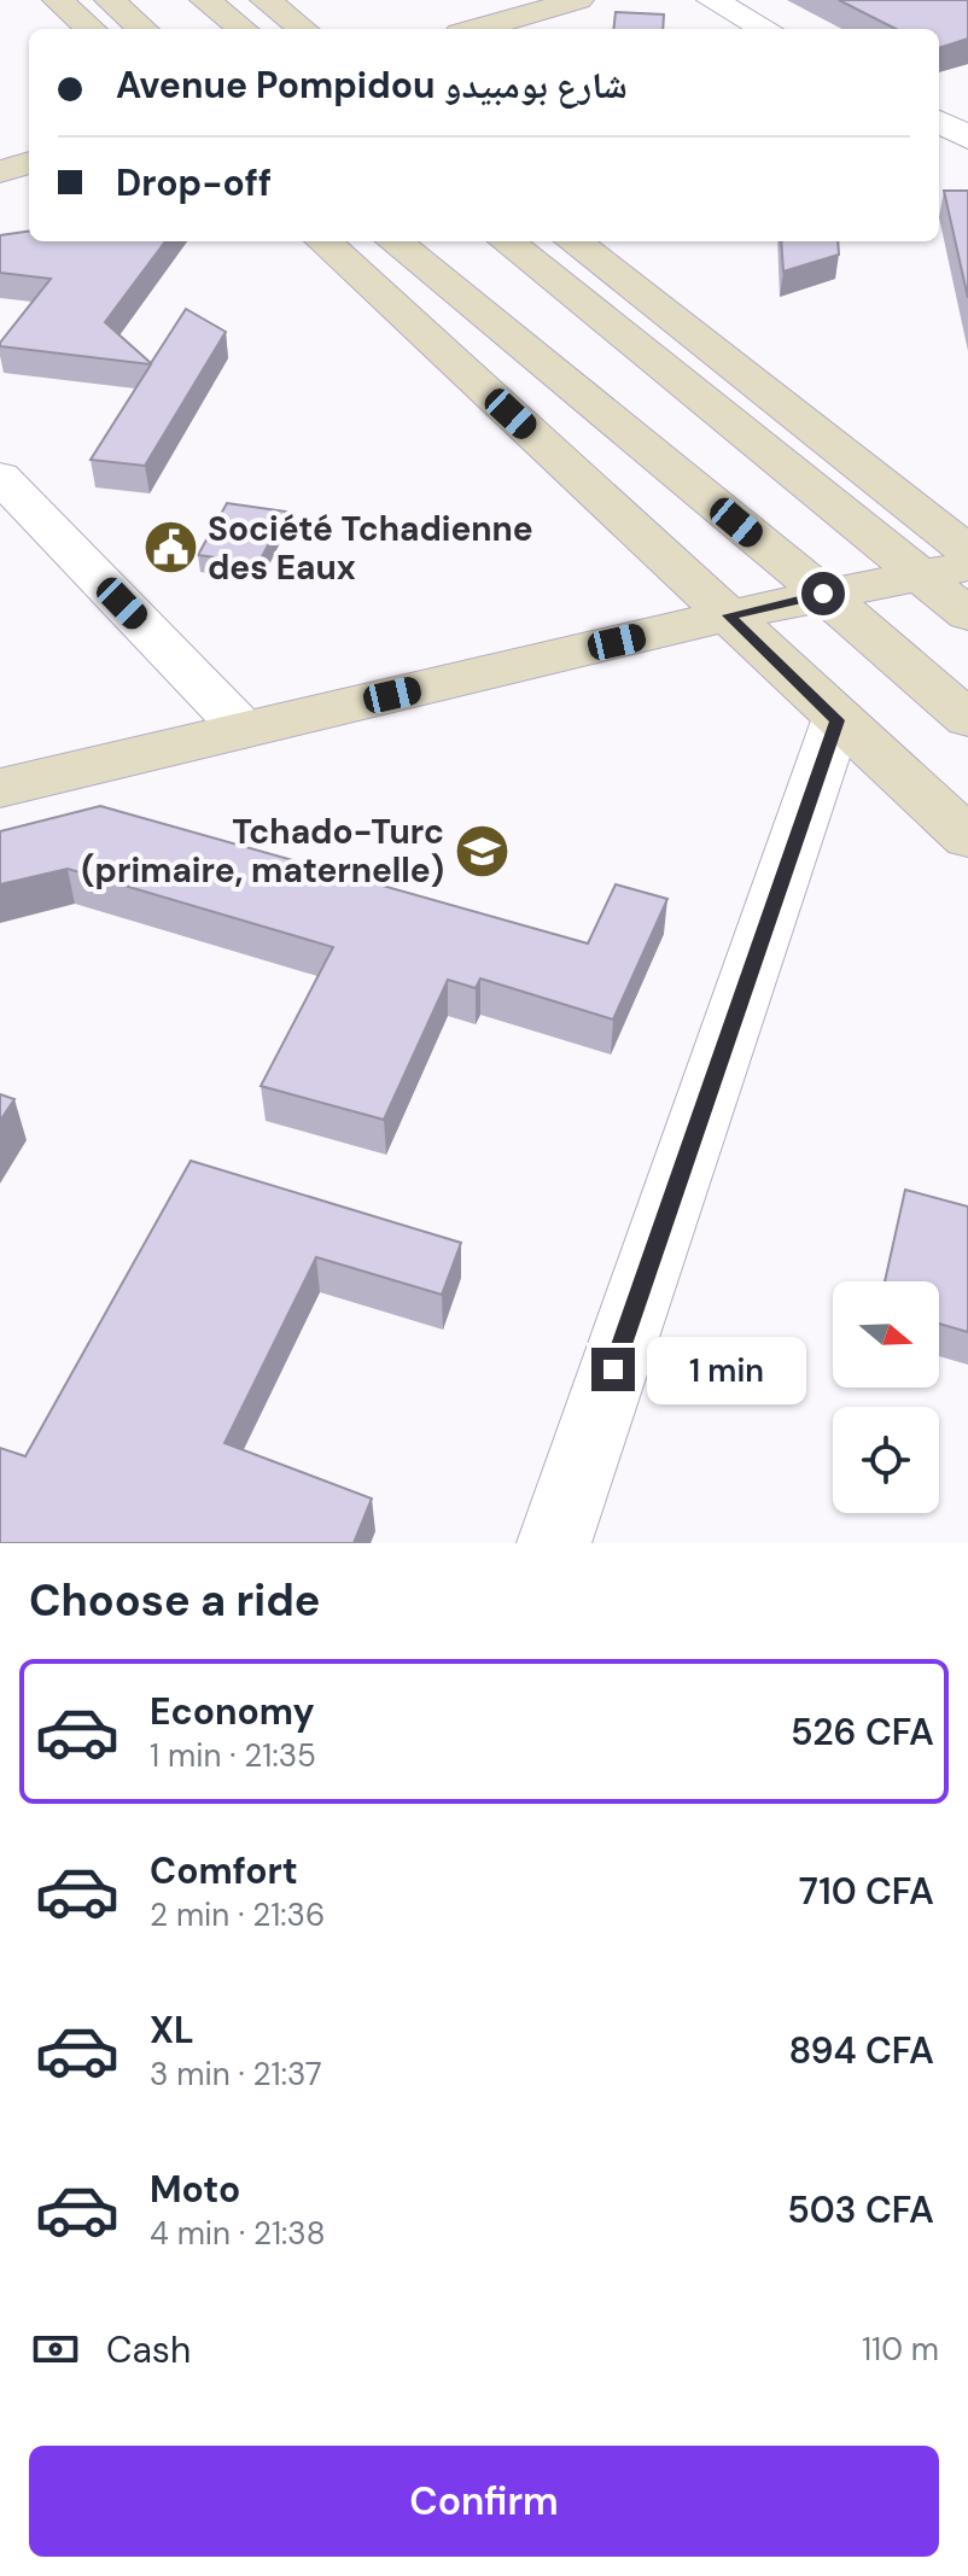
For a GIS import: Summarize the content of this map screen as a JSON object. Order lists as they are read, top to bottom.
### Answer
{
  "places": {
    "public building": ["Société Tchadienne des Eaux"],
    "school or university": ["Tchado-Turc (primaire, maternelle)"]
  },
  "north": "right",
  "page": {
    "banner": ["Avenue Pompidou شارع بومبيدو", "Drop-off"],
    "bubble": "1 min",
    "heading": "Choose a ride",
    "list": [
      {
        "name": "Economy",
        "note": "1 min · 21:35",
        "value": "526 CFA"
      },
      {
        "name": "Comfort",
        "note": "2 min · 21:36",
        "value": "710 CFA"
      },
      {
        "name": "XL",
        "note": "3 min · 21:37",
        "value": "894 CFA"
      },
      {
        "name": "Moto",
        "note": "4 min · 21:38",
        "value": "503 CFA"
      }
    ],
    "pay": ["Cash", "110 m"],
    "buttons": "Confirm"
  }
}
